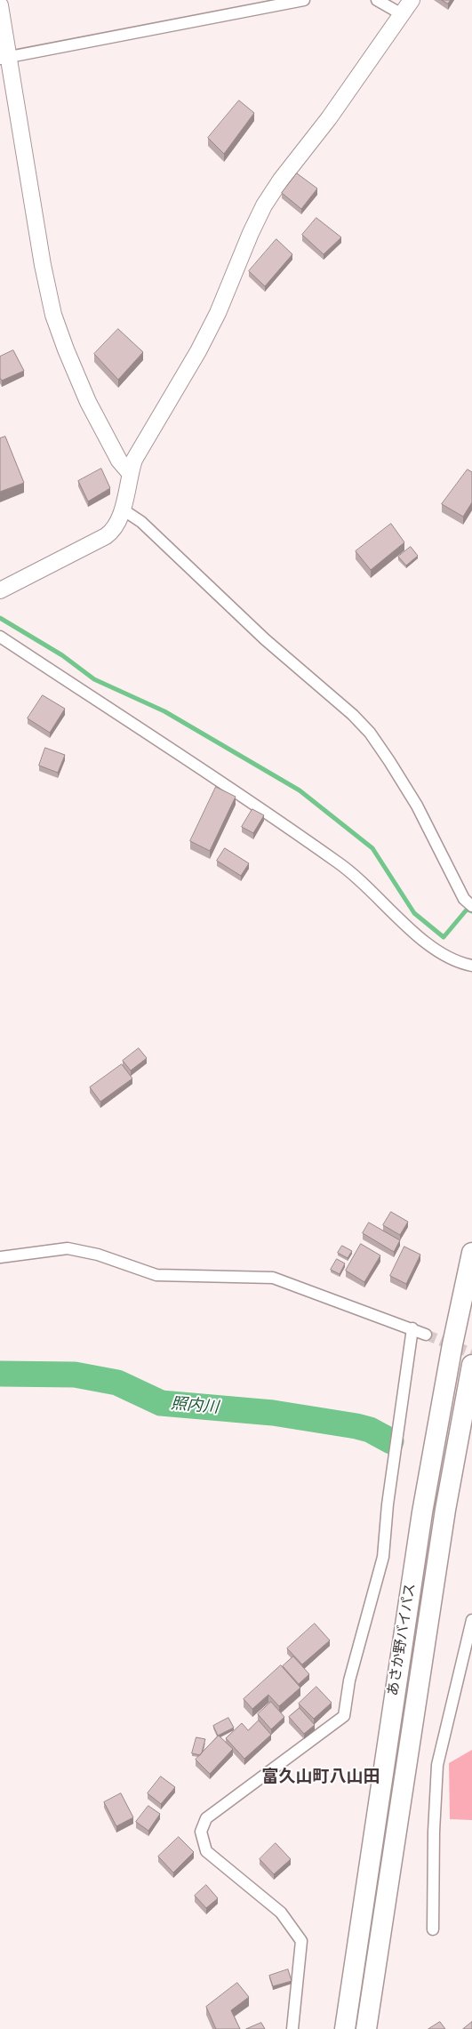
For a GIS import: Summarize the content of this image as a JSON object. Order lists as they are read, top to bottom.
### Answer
{
  "streets": {
    "highway": ["あさか野バイパス"]
  },
  "districts": ["富久山町八山田"],
  "water": ["照内川"]
}
